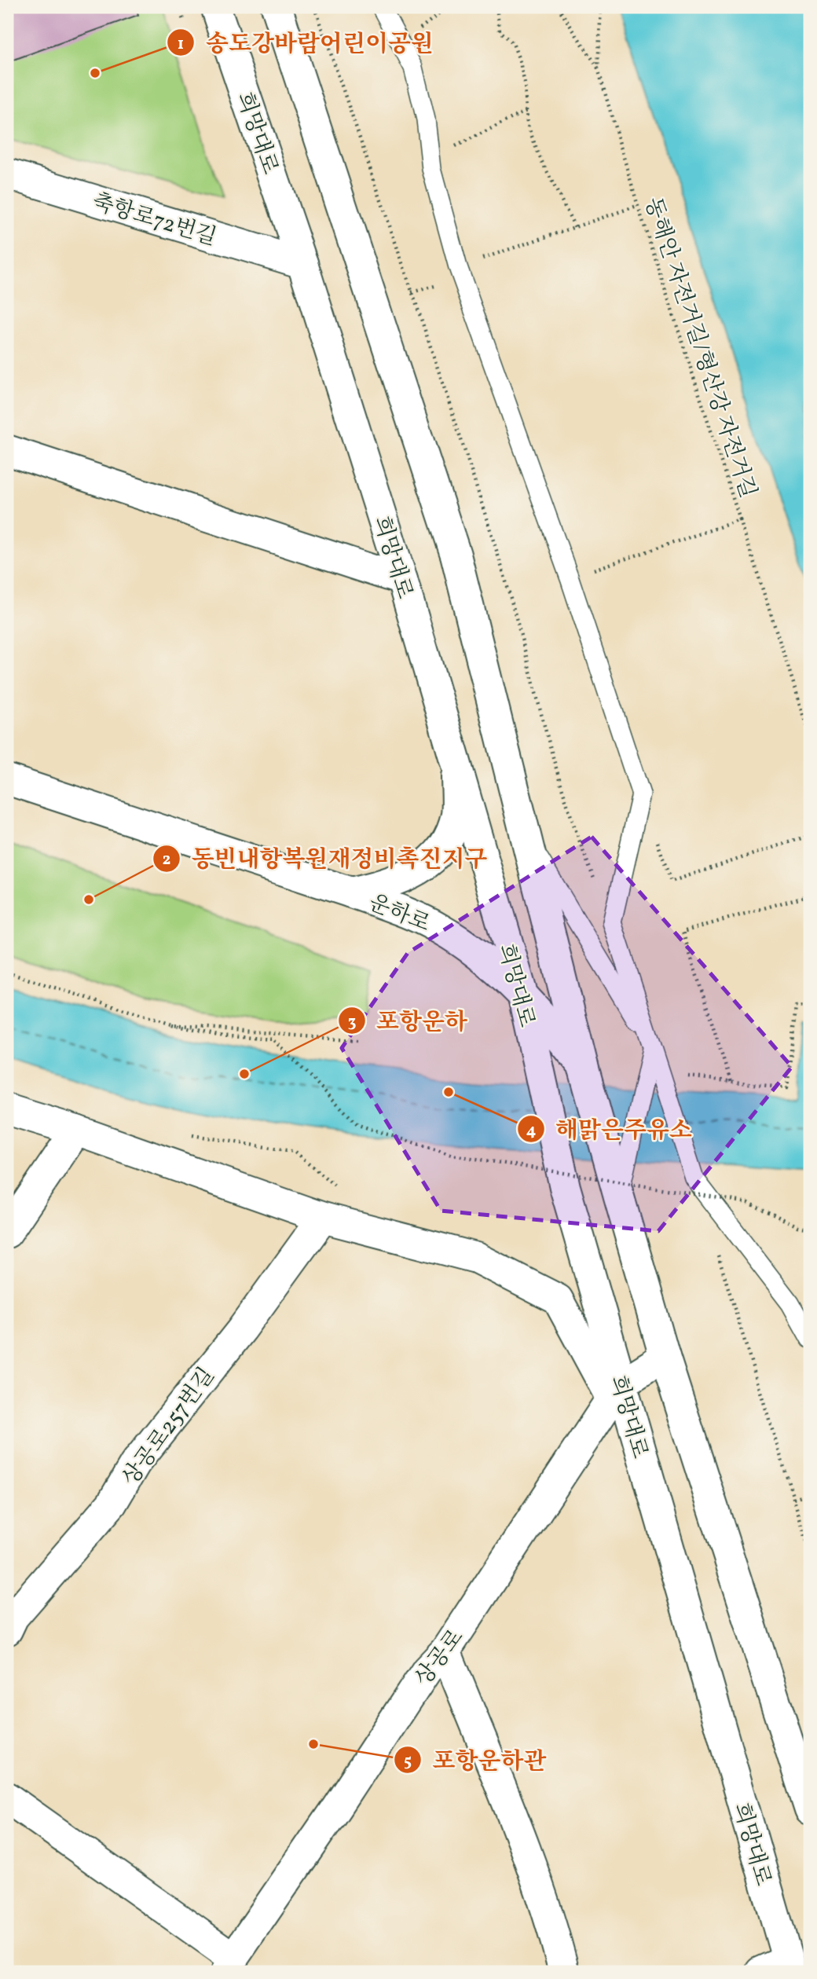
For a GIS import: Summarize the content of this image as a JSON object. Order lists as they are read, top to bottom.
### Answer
{
  "streets": {
    "main road": [
      "희망대로",
      "축항로72번길",
      "운하로",
      "상공로257번길",
      "상공로"
    ],
    "path": ["동해안 자전거길/형산강 자전거길"]
  },
  "crossings": [
    ["희망대로", "축항로72번길"],
    ["희망대로", "운하로"],
    ["희망대로", "상공로"]
  ],
  "places": [
    "송도강바람어린이공원",
    "동빈내항복원재정비촉진지구",
    "포항운하",
    "해맑은주유소",
    "포항운하관"
  ]
}
